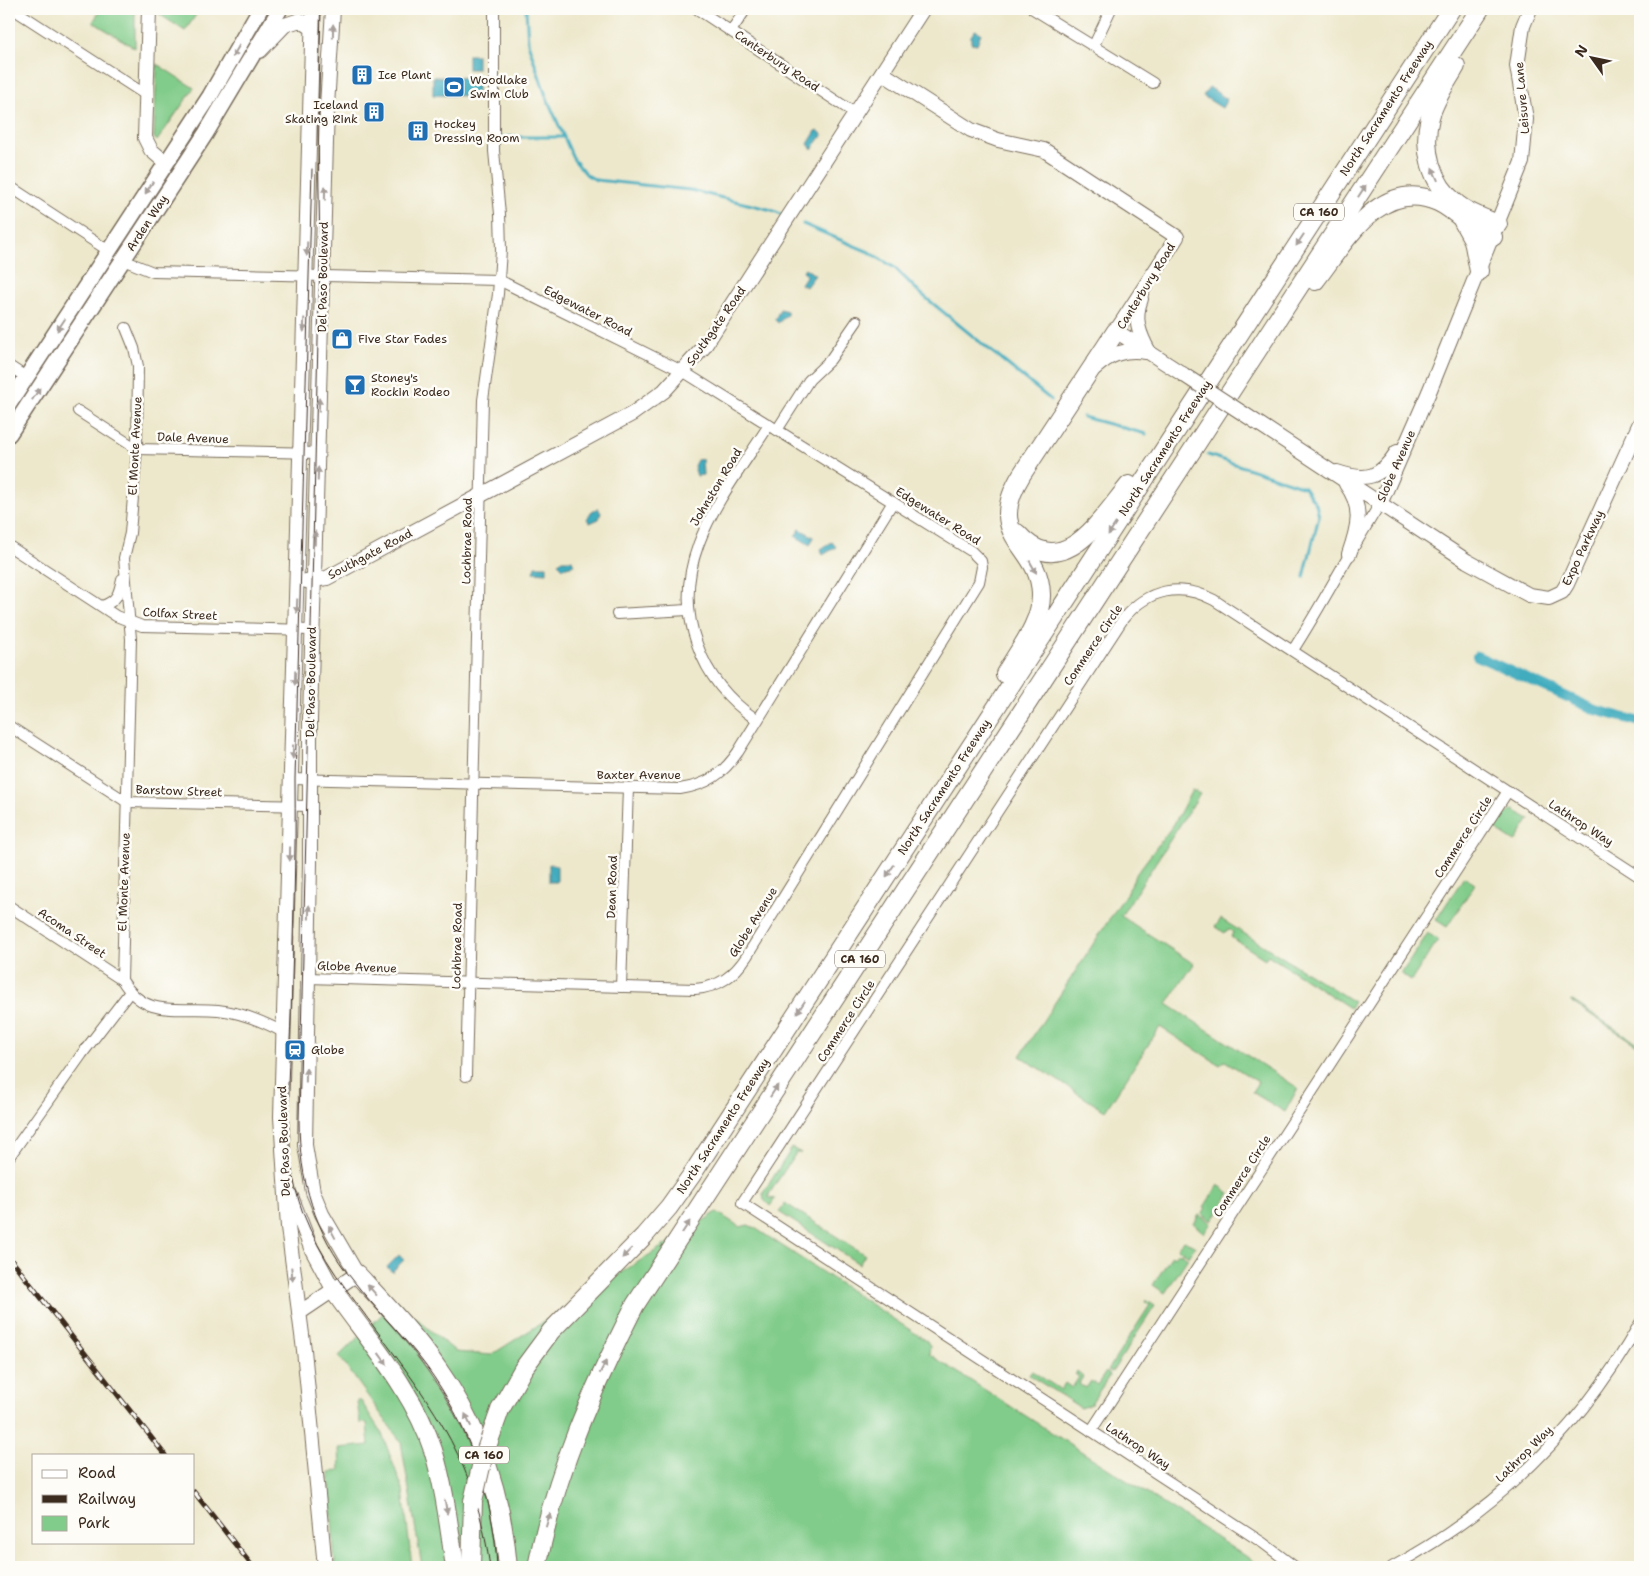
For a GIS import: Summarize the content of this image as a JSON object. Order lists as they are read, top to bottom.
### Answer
{
  "streets": {
    "highway": ["North Sacramento Freeway", "CA 160"],
    "main road": [
      "Canterbury Road",
      "Leisure Lane",
      "Arden Way",
      "Del Paso Boulevard",
      "Southgate Road",
      "Slobe Avenue",
      "Expo Parkway"
    ],
    "street": [
      "Edgewater Road",
      "Dale Avenue",
      "El Monte Avenue",
      "Johnston Road",
      "Lochbrae Road",
      "Colfax Street",
      "Commerce Circle",
      "Baxter Avenue",
      "Barstow Street",
      "Lathrop Way",
      "Dean Road",
      "Globe Avenue",
      "Acoma Street"
    ]
  },
  "crossings": [
    ["Canterbury Road", "Southgate Road"],
    ["Canterbury Road", "Slobe Avenue"],
    ["Canterbury Road", "Expo Parkway"],
    ["Leisure Lane", "Slobe Avenue"],
    ["Arden Way", "Edgewater Road"],
    ["Del Paso Boulevard", "Edgewater Road"],
    ["Del Paso Boulevard", "Southgate Road"],
    ["Del Paso Boulevard", "Dale Avenue"],
    ["Del Paso Boulevard", "Colfax Street"],
    ["Del Paso Boulevard", "Baxter Avenue"],
    ["Del Paso Boulevard", "Barstow Street"],
    ["Del Paso Boulevard", "Globe Avenue"],
    ["Edgewater Road", "Southgate Road"],
    ["Edgewater Road", "Johnston Road"],
    ["Edgewater Road", "Lochbrae Road"],
    ["Edgewater Road", "Baxter Avenue"],
    ["Edgewater Road", "Globe Avenue"],
    ["Southgate Road", "Lochbrae Road"],
    ["Dale Avenue", "El Monte Avenue"],
    ["El Monte Avenue", "Colfax Street"],
    ["El Monte Avenue", "Barstow Street"],
    ["El Monte Avenue", "Acoma Street"],
    ["Slobe Avenue", "Expo Parkway"],
    ["Slobe Avenue", "Commerce Circle"],
    ["Johnston Road", "Baxter Avenue"],
    ["Lochbrae Road", "Baxter Avenue"],
    ["Lochbrae Road", "Globe Avenue"],
    ["Commerce Circle", "Lathrop Way"],
    ["Baxter Avenue", "Dean Road"],
    ["Dean Road", "Globe Avenue"]
  ],
  "places": {
    "building": ["Ice Plant", "Iceland Skating Rink", "Hockey Dressing Room"],
    "sports": ["Woodlake Swim Club"],
    "shop": ["Five Star Fades"],
    "bar": ["Stoney's Rockin Rodeo"],
    "station": ["Globe"]
  },
  "legend": ["Road", "Railway", "Park"],
  "north": "top left"
}
